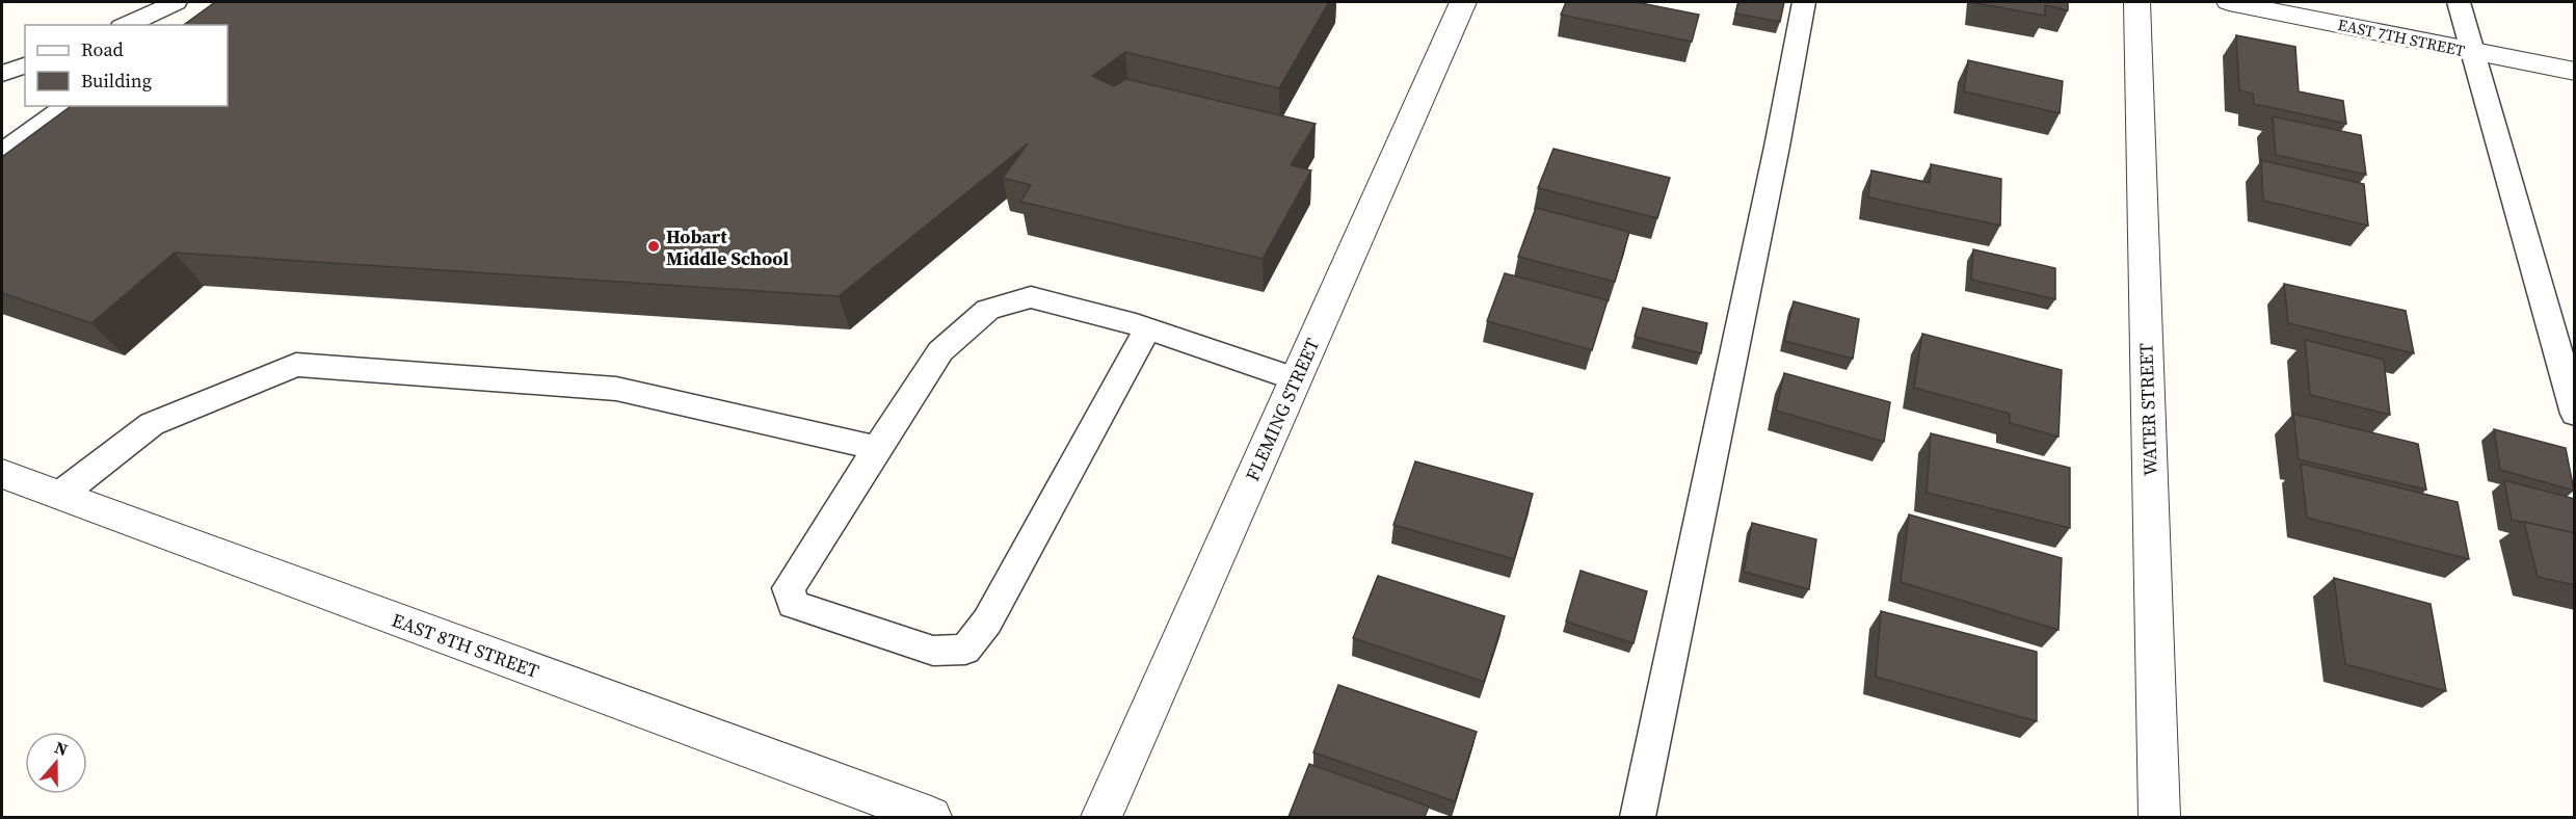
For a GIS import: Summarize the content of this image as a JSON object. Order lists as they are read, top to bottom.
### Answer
{
  "streets": {
    "street": [
      "EAST 7TH STREET",
      "FLEMING STREET",
      "WATER STREET",
      "EAST 8TH STREET"
    ]
  },
  "places": ["Hobart Middle School"],
  "legend": ["Road", "Building"],
  "north": "top"
}
